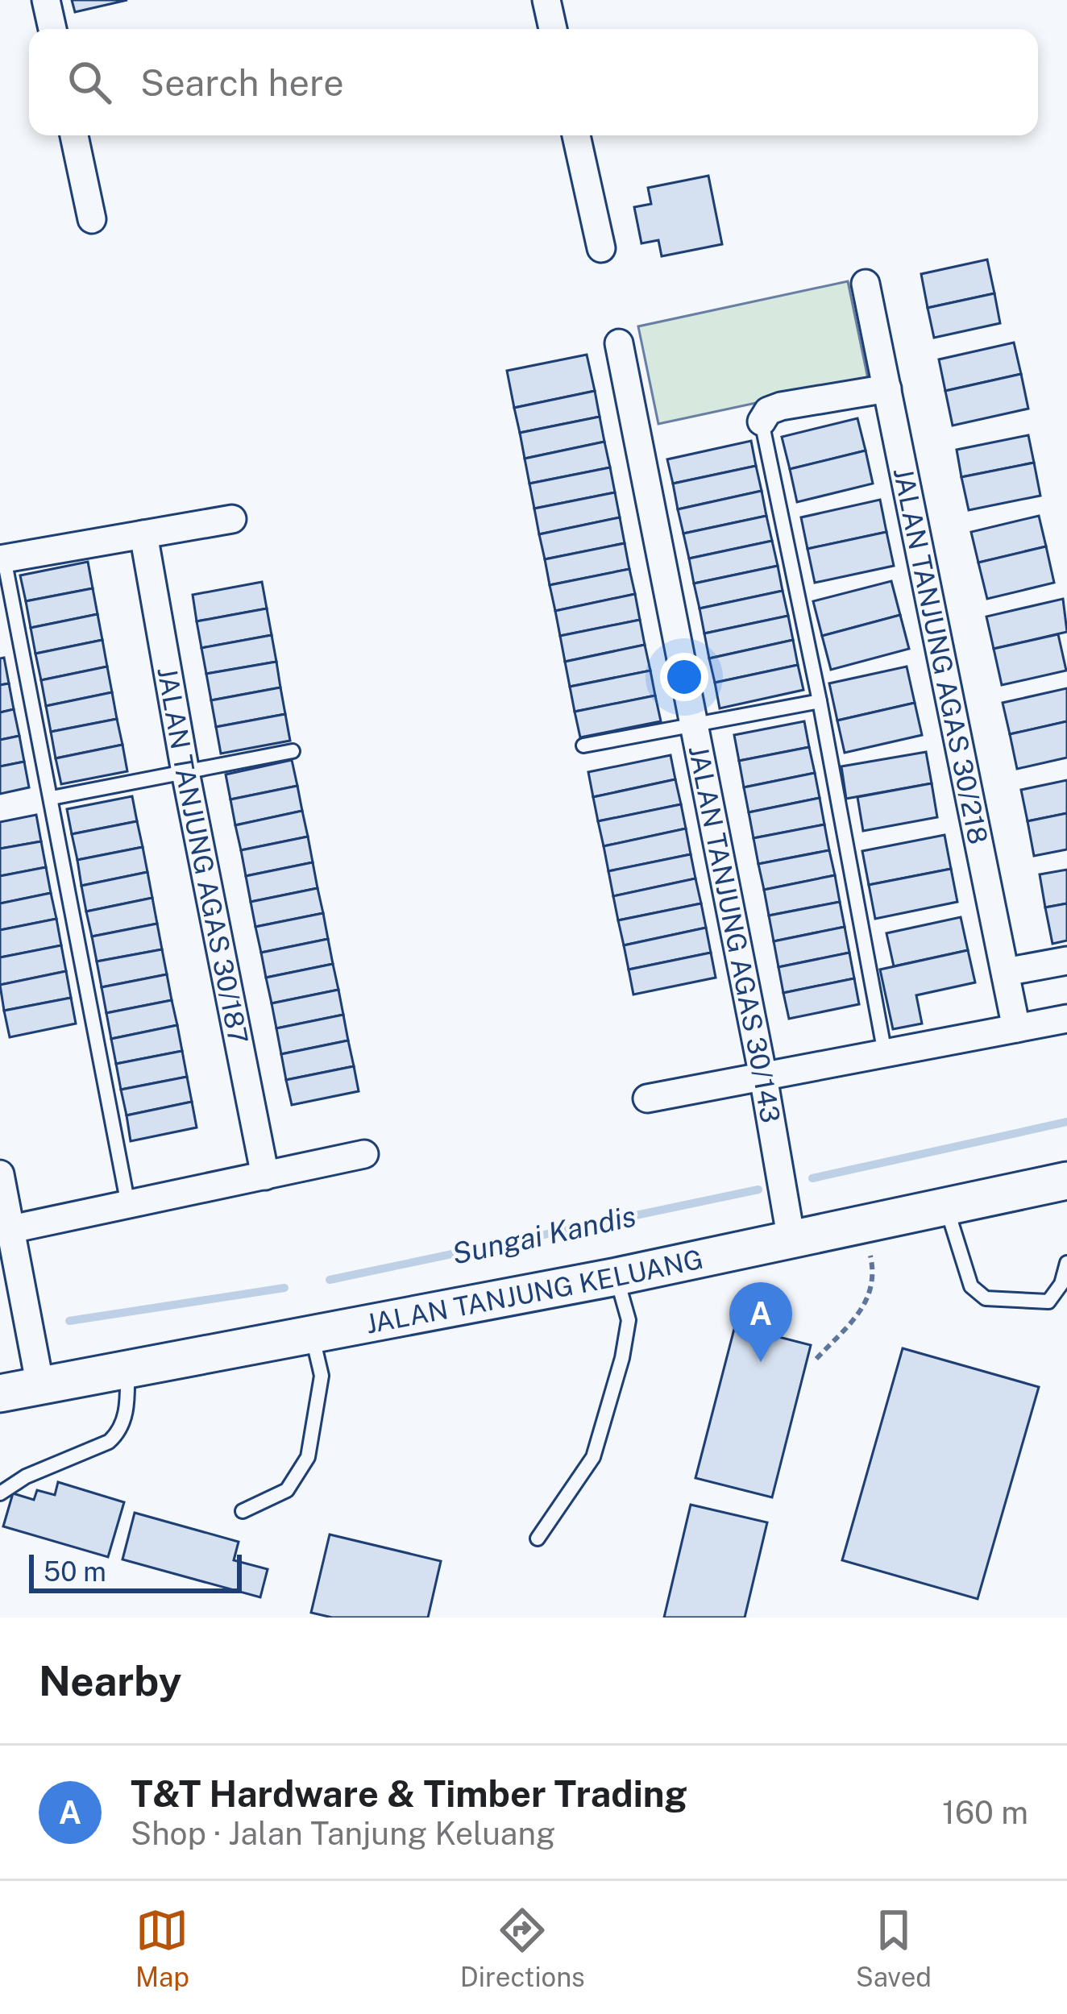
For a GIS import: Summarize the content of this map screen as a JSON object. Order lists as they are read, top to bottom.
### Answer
{
  "streets": {
    "main road": ["JALAN TANJUNG KELUANG"],
    "street": ["JALAN TANJUNG AGAS 30/218", "JALAN TANJUNG AGAS 30/187", "JALAN TANJUNG AGAS 30/143"]
  },
  "crossings": [
    ["JALAN TANJUNG AGAS 30/143", "JALAN TANJUNG KELUANG"]
  ],
  "water": ["Sungai Kandis"],
  "scale_bar": "50 m",
  "page": {
    "search": "Search here",
    "pins": "A",
    "scale": "50 m",
    "heading": "Nearby",
    "list": [
      {
        "mark": "A",
        "name": "T&T Hardware & Timber Trading",
        "note": "Shop · Jalan Tanjung Keluang",
        "value": "160 m"
      }
    ],
    "nav": ["Map", "Directions", "Saved"]
  }
}
